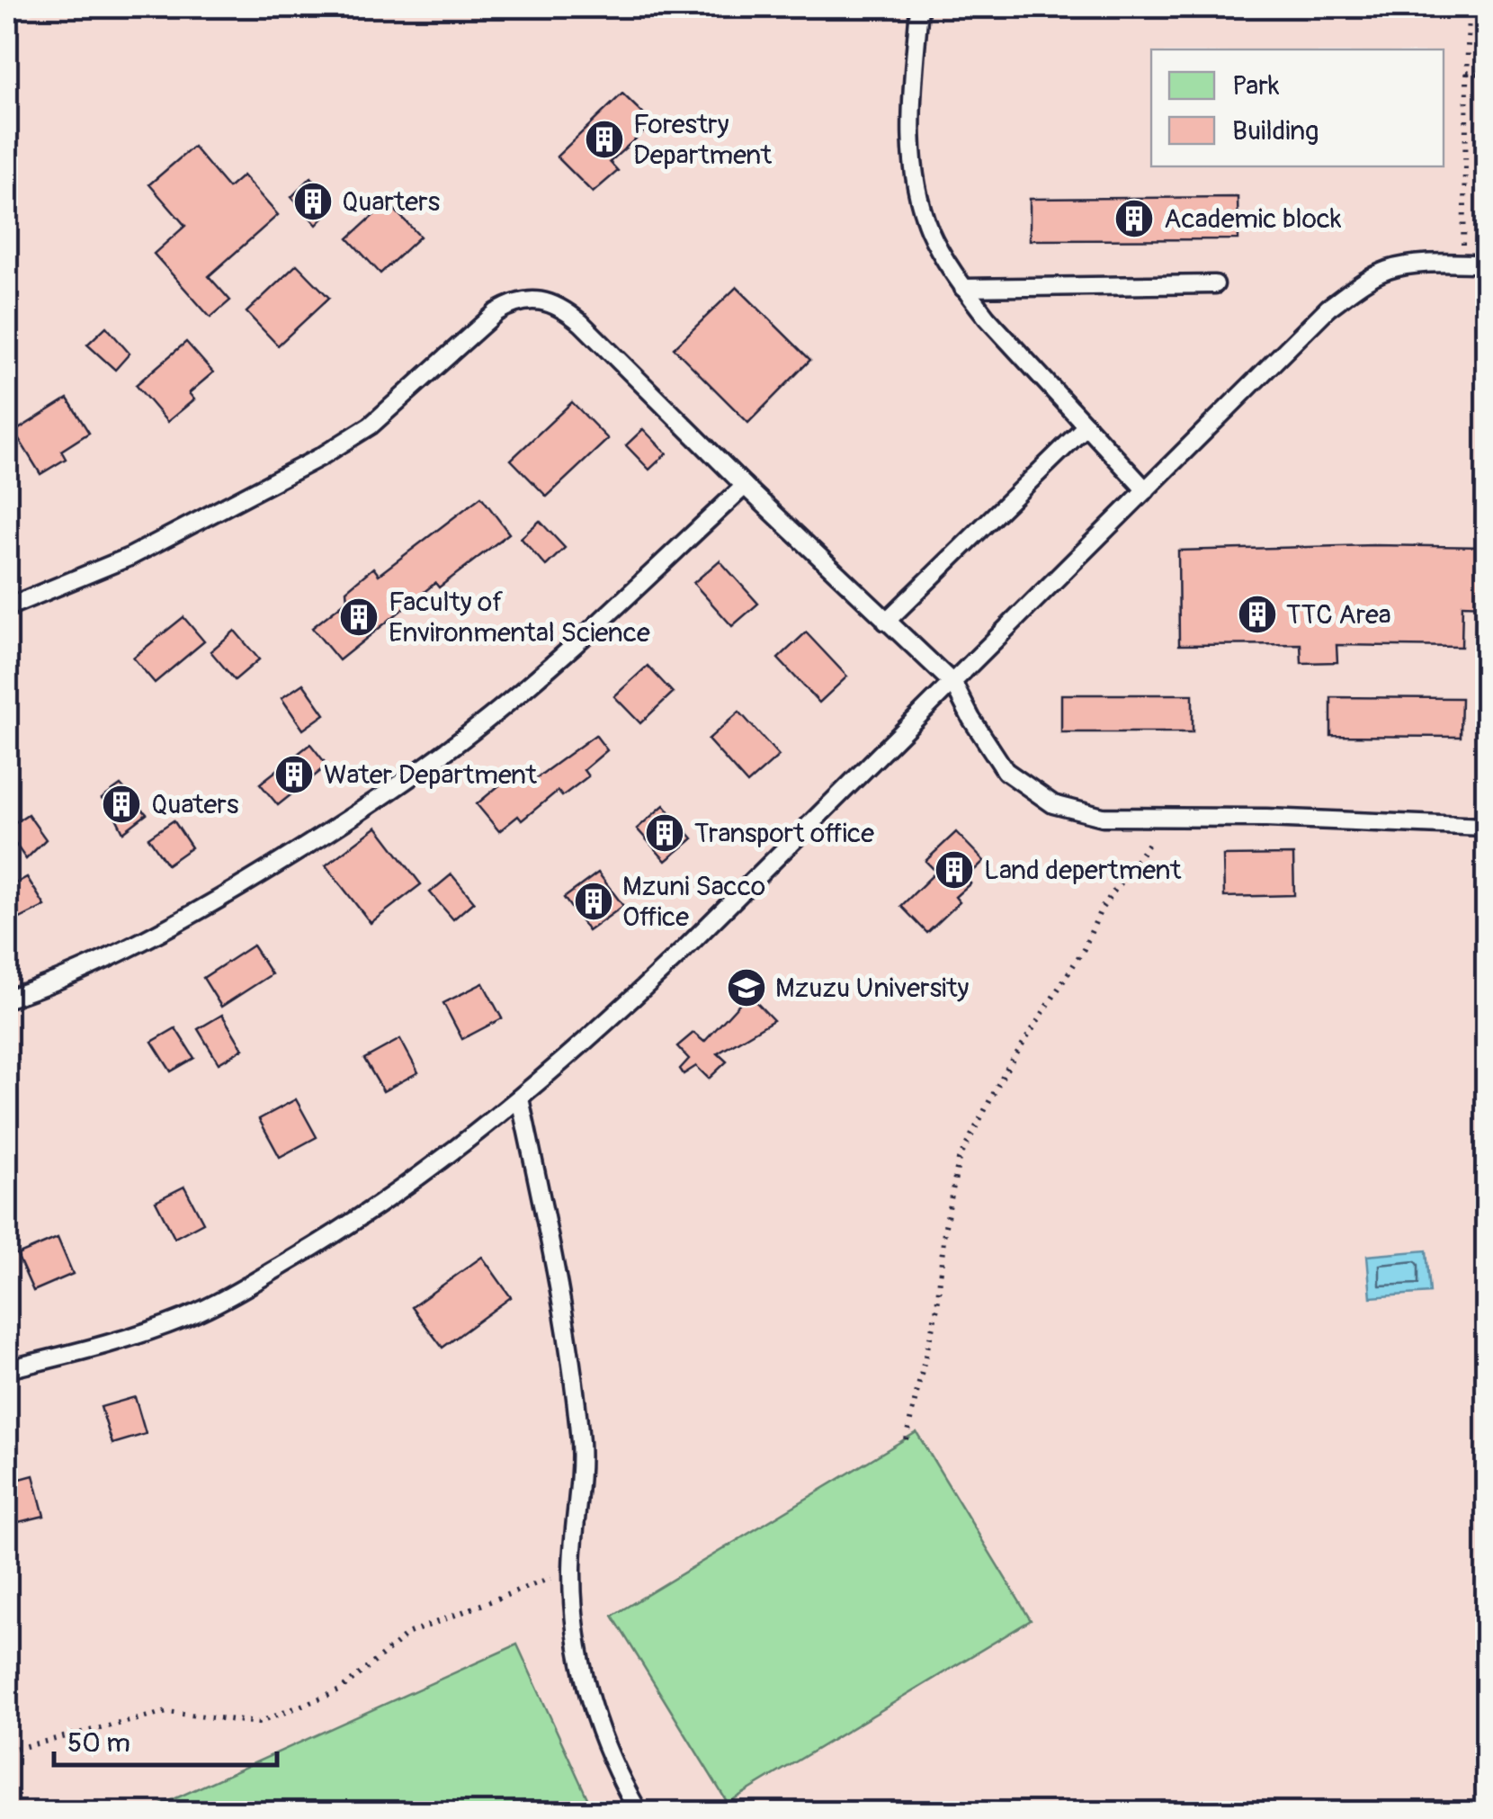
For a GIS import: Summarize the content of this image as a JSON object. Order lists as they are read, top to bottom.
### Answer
{
  "places": {
    "building": [
      "Forestry Department",
      "Quarters",
      "Academic block",
      "TTC Area",
      "Faculty of Environmental Science",
      "Water Department",
      "Quaters",
      "Transport office",
      "Land depertment",
      "Mzuni Sacco Office"
    ],
    "school or university": ["Mzuzu University"]
  },
  "legend": ["Park", "Building"],
  "scale_bar": "50 m"
}
